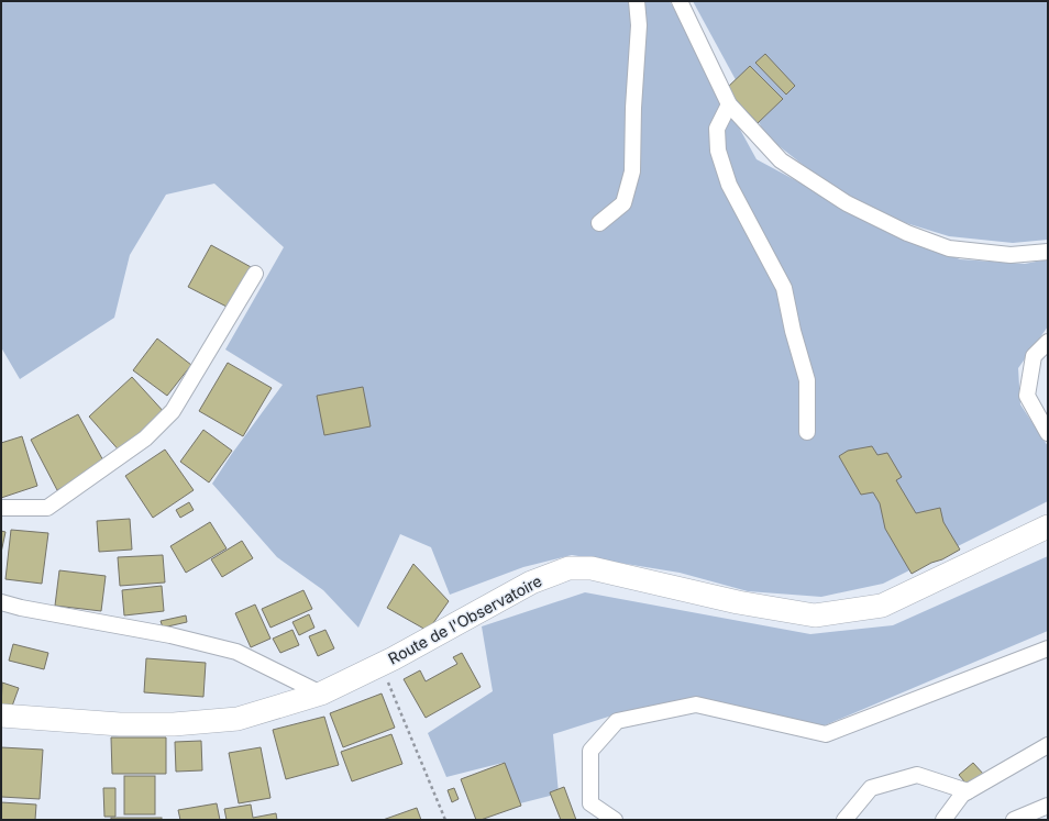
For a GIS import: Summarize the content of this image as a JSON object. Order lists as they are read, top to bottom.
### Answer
{
  "streets": {
    "street": ["Route de l'Observatoire"]
  }
}
